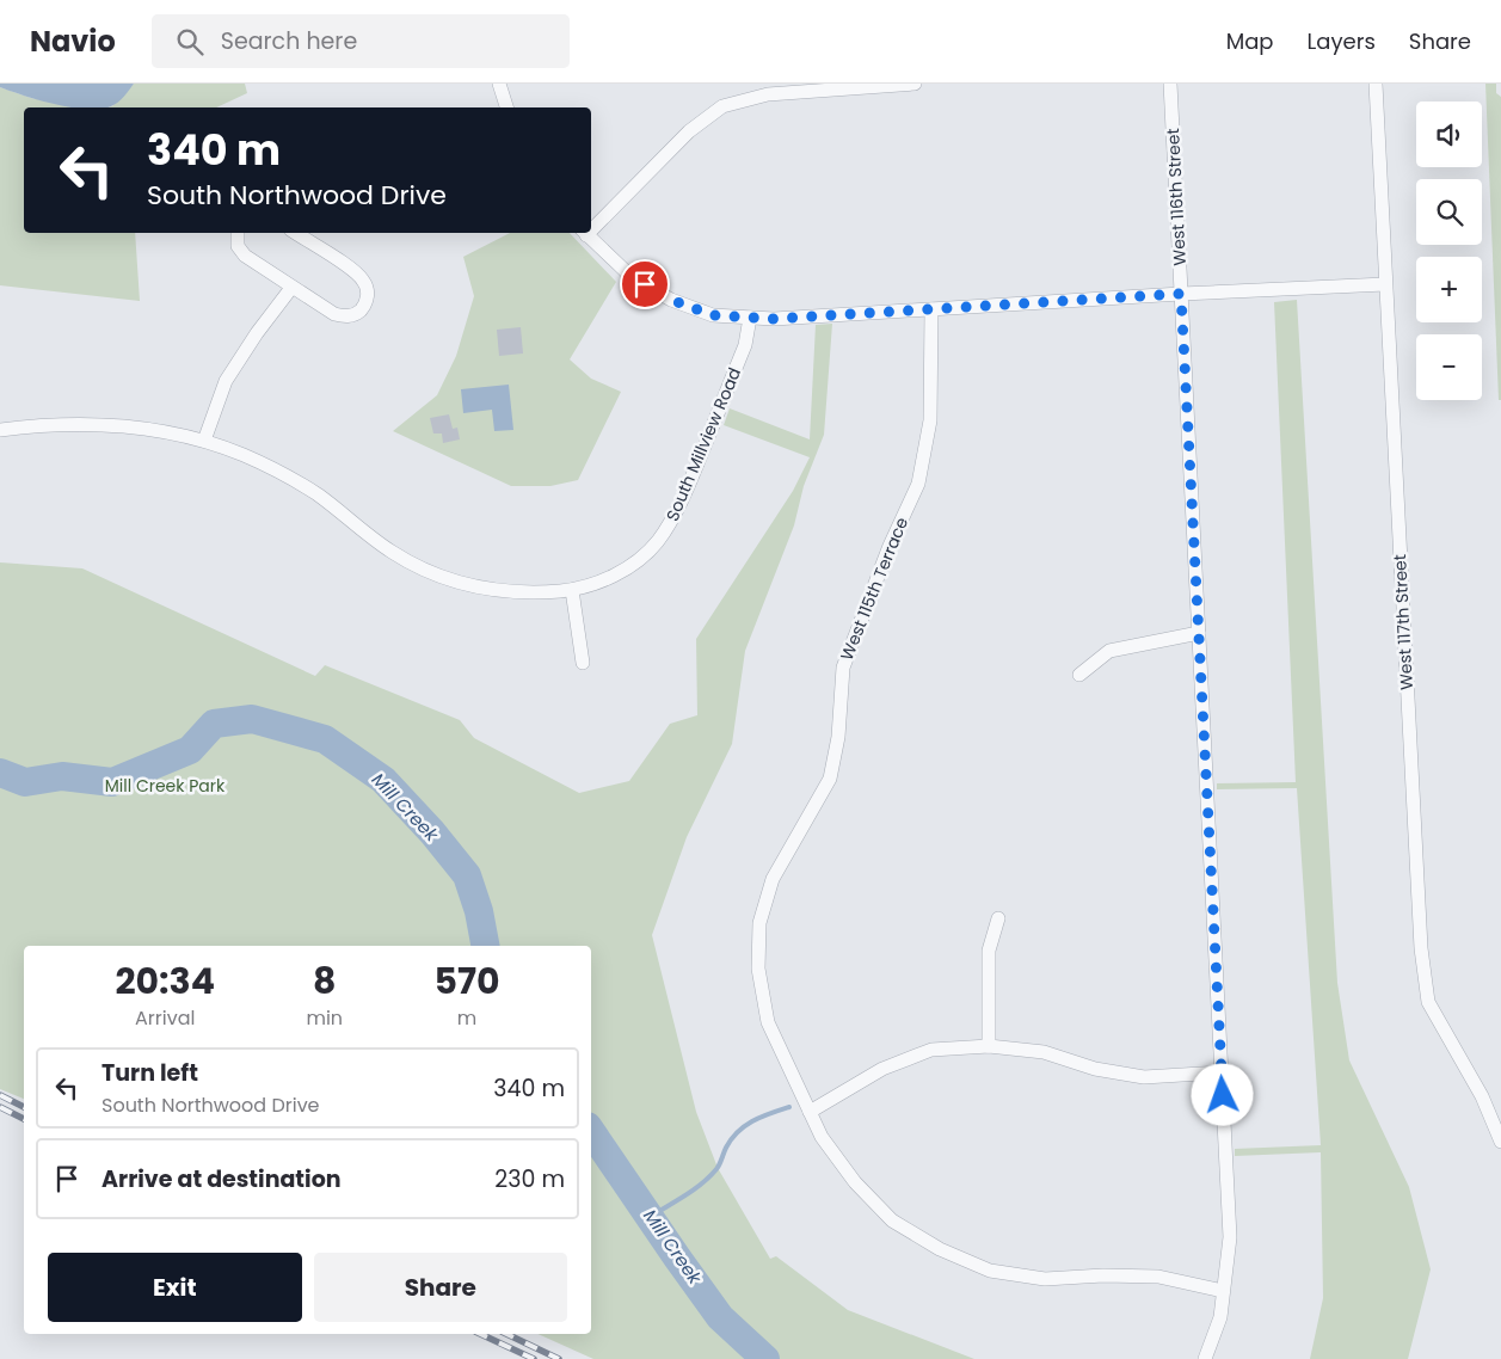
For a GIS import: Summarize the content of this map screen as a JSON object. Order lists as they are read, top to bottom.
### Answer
{
  "streets": {
    "street": [
      "West 116th Street",
      "South Millview Road",
      "West 115th Terrace",
      "West 117th Street"
    ]
  },
  "crossings": [
    ["West 116th Street", "West 115th Terrace"]
  ],
  "water": ["Mill Creek"],
  "parks": ["Mill Creek Park"],
  "page": {
    "header": "Navio",
    "search": "Search here",
    "nav": ["Map", "Layers", "Share"],
    "map_buttons": ["+", "−"],
    "turn": ["340 m", "South Northwood Drive"],
    "eta": [
      "20:34",
      "Arrival",
      "8",
      "min",
      "570",
      "m"
    ],
    "list": [
      {
        "name": "Turn left",
        "note": "South Northwood Drive",
        "value": "340 m"
      },
      {
        "name": "Arrive at destination",
        "value": "230 m"
      }
    ],
    "buttons": ["Exit", "Share"]
  }
}
